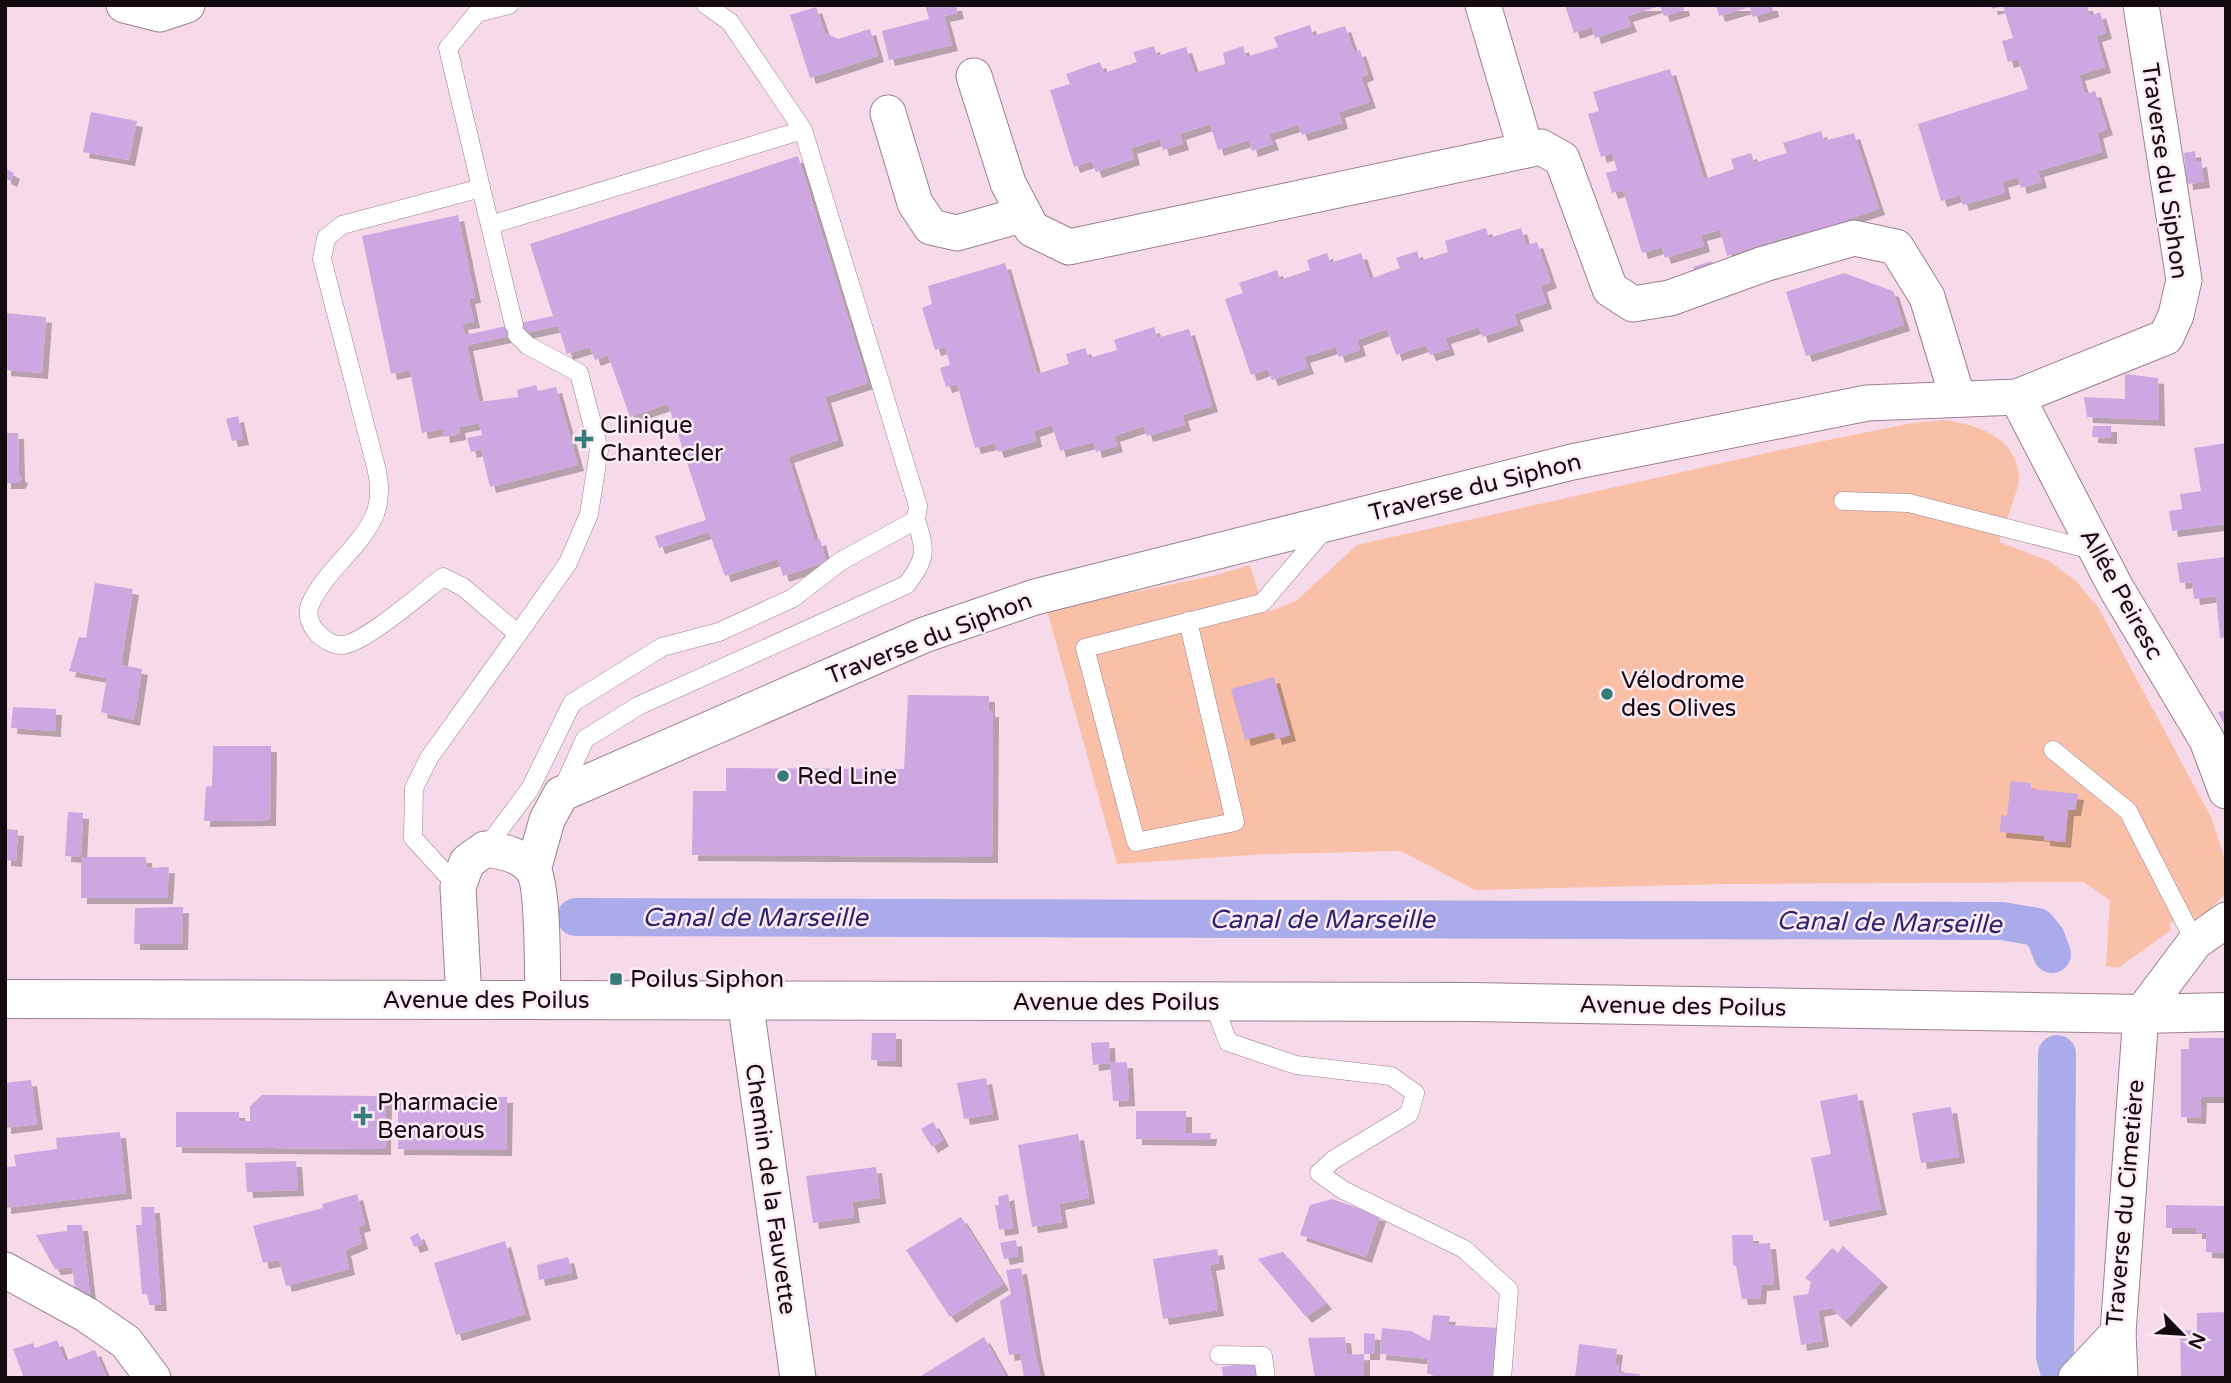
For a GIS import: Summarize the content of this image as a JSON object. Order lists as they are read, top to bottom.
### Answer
{
  "streets": {
    "main road": ["Avenue des Poilus"],
    "street": [
      "Traverse du Siphon",
      "Allée Peiresc",
      "Chemin de la Fauvette",
      "Traverse du Cimetière"
    ]
  },
  "crossings": [
    ["Traverse du Siphon", "Allée Peiresc"],
    ["Avenue des Poilus", "Chemin de la Fauvette"],
    ["Avenue des Poilus", "Traverse du Cimetière"]
  ],
  "water": ["Canal de Marseille"],
  "places": {
    "health": ["Clinique Chantecler", "Pharmacie Benarous"],
    "other": ["Vélodrome des Olives", "Red Line"],
    "transit": ["Poilus Siphon"]
  },
  "north": "bottom right"
}
